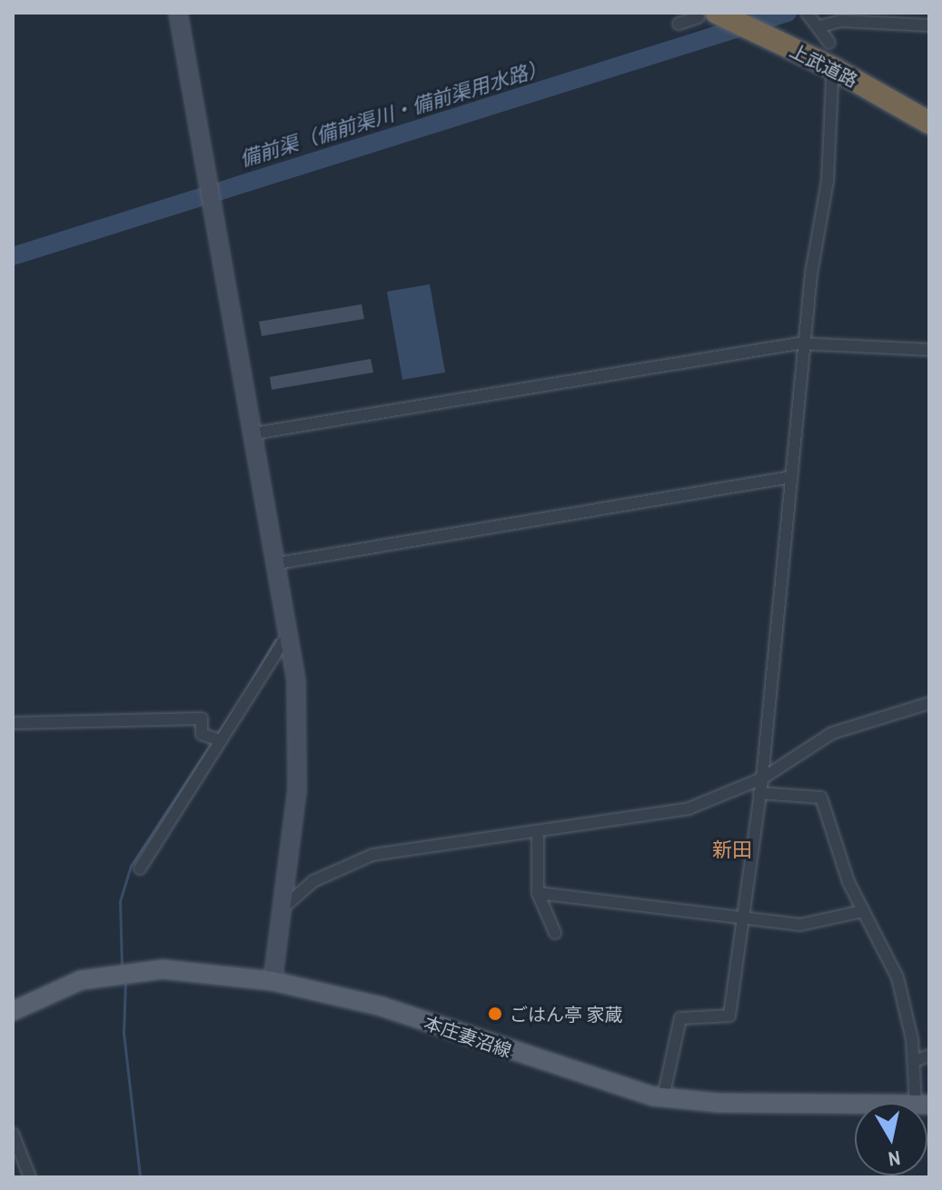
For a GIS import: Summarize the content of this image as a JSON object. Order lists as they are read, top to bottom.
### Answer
{
  "streets": {
    "highway": ["上武道路"],
    "main road": ["本庄妻沼線"]
  },
  "districts": ["新田"],
  "water": ["備前渠（備前渠川・備前渠用水路）"],
  "places": ["ごはん亭 家蔵"],
  "north": "bottom"
}
